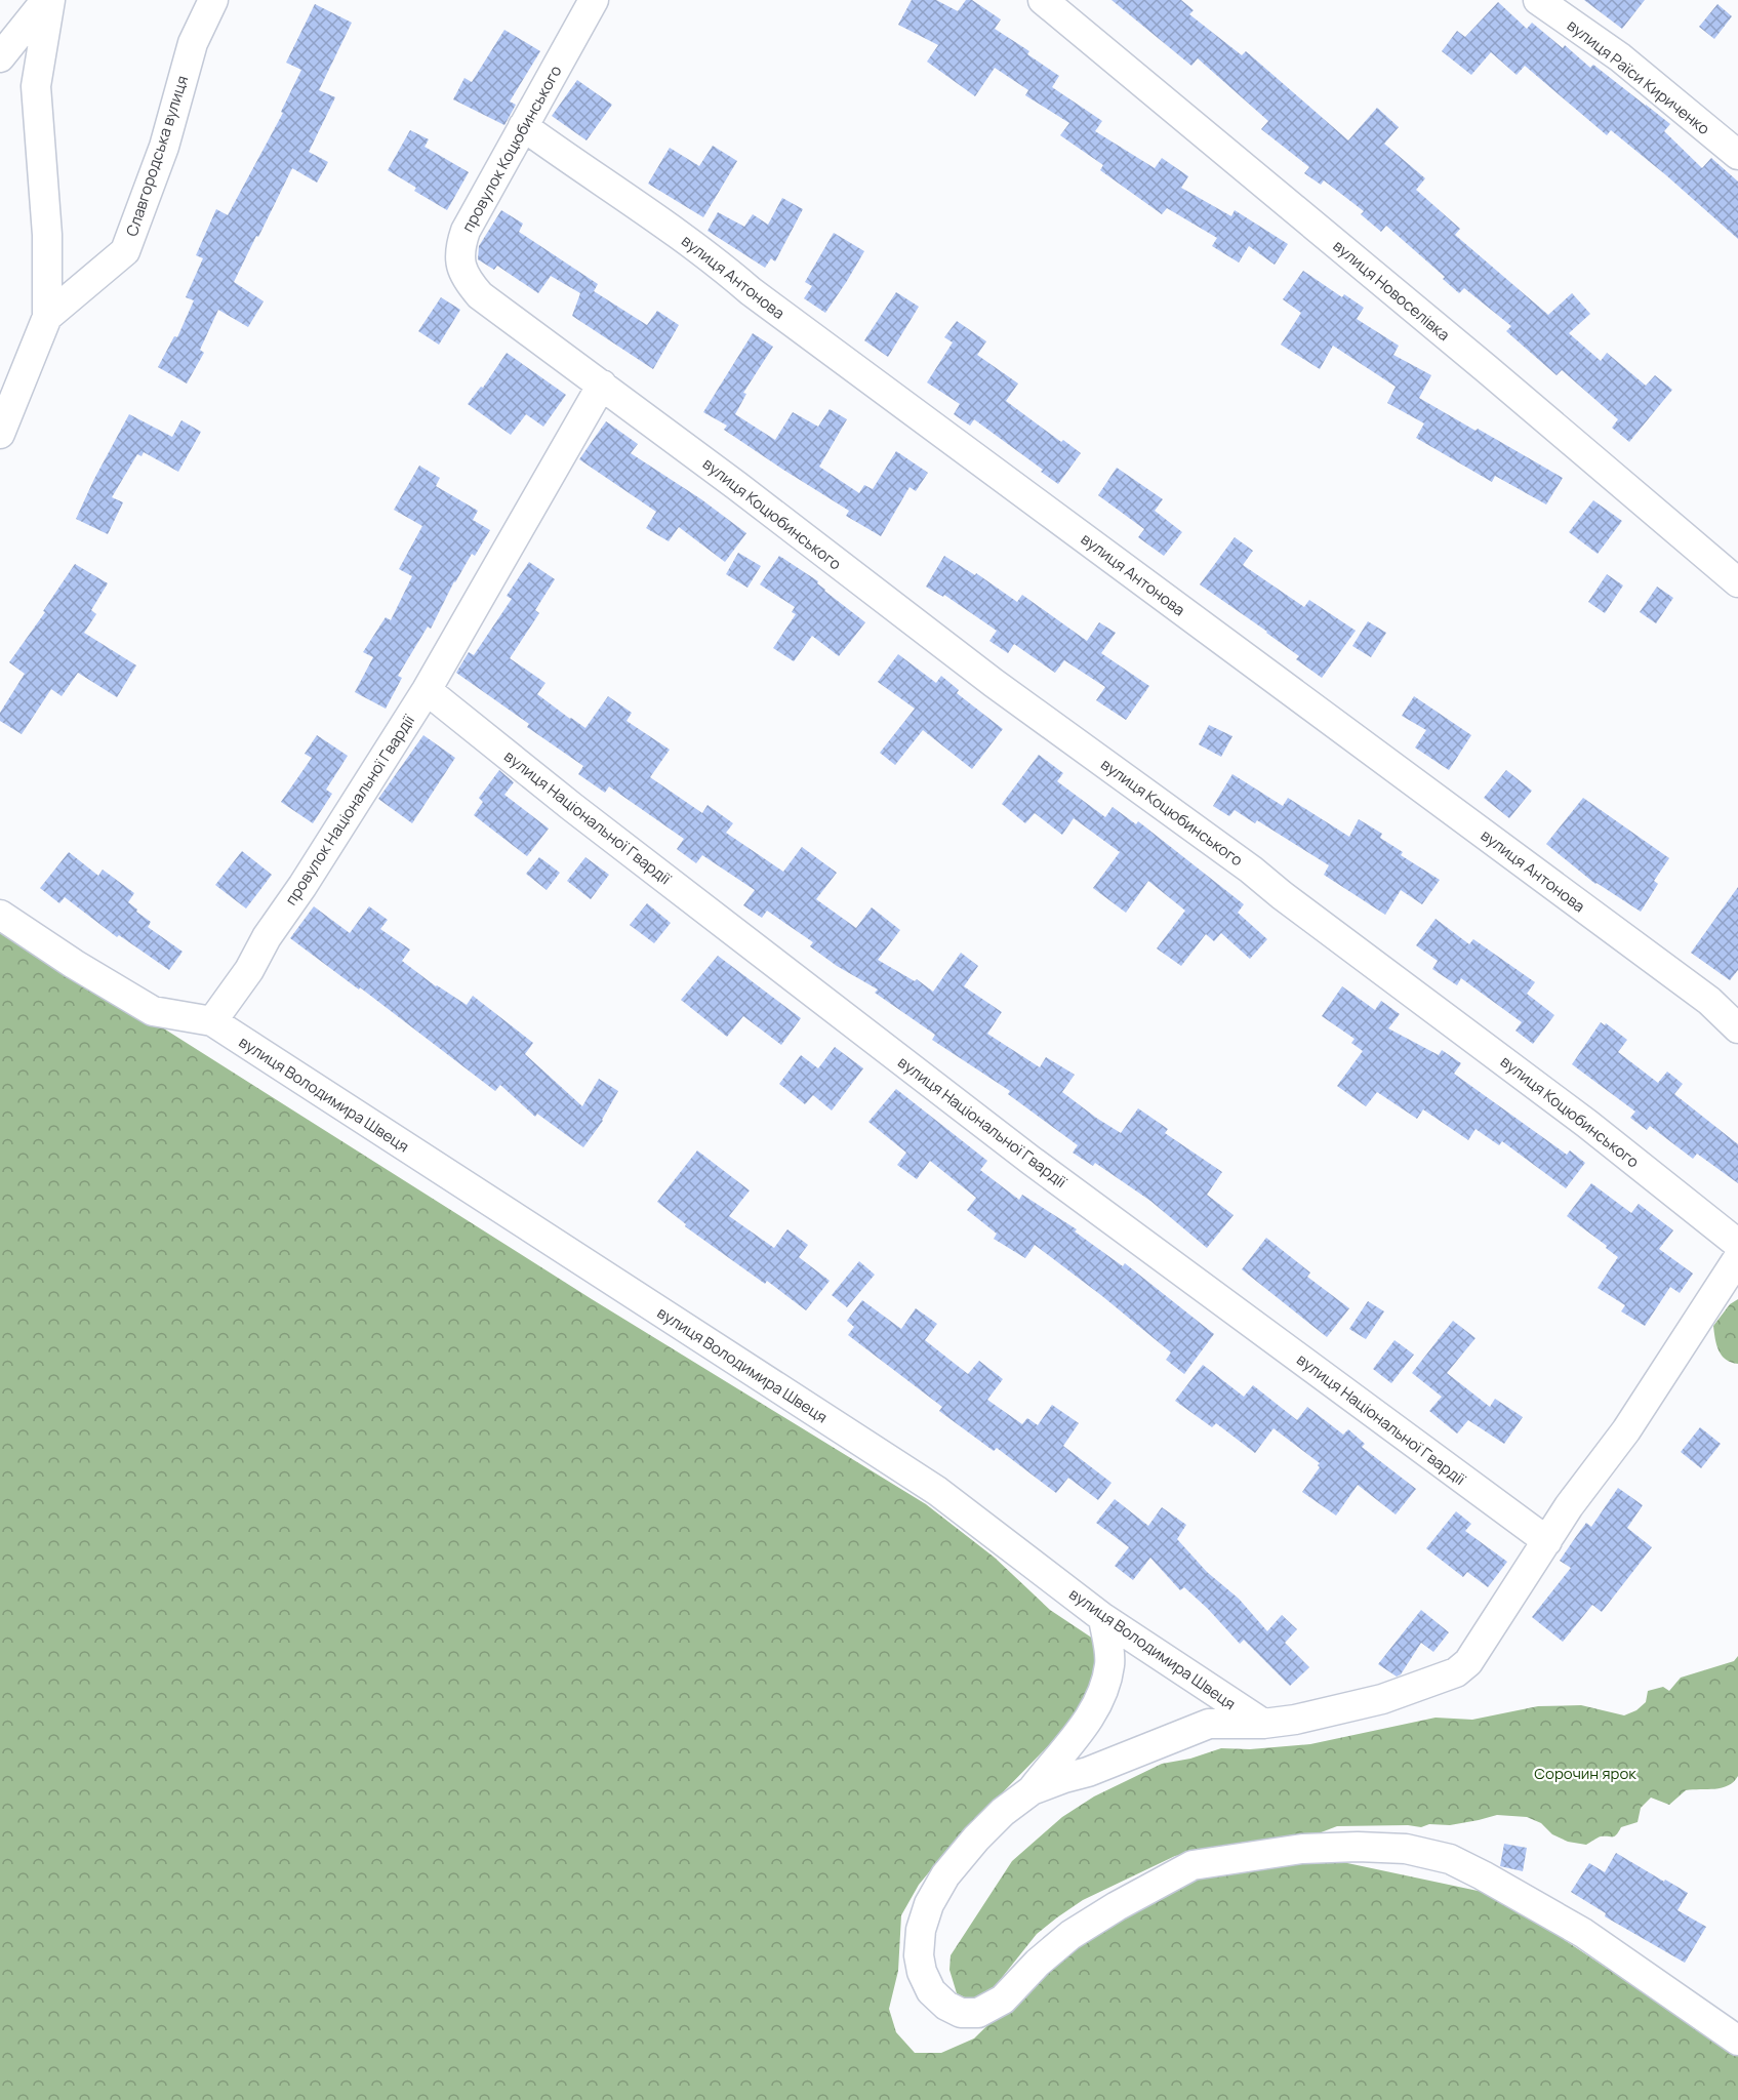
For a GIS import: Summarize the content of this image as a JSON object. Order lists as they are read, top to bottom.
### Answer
{
  "streets": {
    "street": [
      "вулиця Раїси Кириченко",
      "провулок Коцюбинського",
      "Славгородська вулиця",
      "вулиця Антонова",
      "вулиця Новоселівка",
      "вулиця Коцюбинського",
      "провулок Національної Гвардії",
      "вулиця Національної Гвардії",
      "вулиця Володимира Швеця"
    ]
  },
  "crossings": [
    ["провулок Коцюбинського", "вулиця Антонова"],
    ["провулок Коцюбинського", "вулиця Коцюбинського"],
    ["провулок Коцюбинського", "провулок Національної Гвардії"],
    ["вулиця Коцюбинського", "провулок Національної Гвардії"],
    ["провулок Національної Гвардії", "вулиця Національної Гвардії"],
    ["провулок Національної Гвардії", "вулиця Володимира Швеця"]
  ],
  "parks": ["Сорочин ярок"]
}
